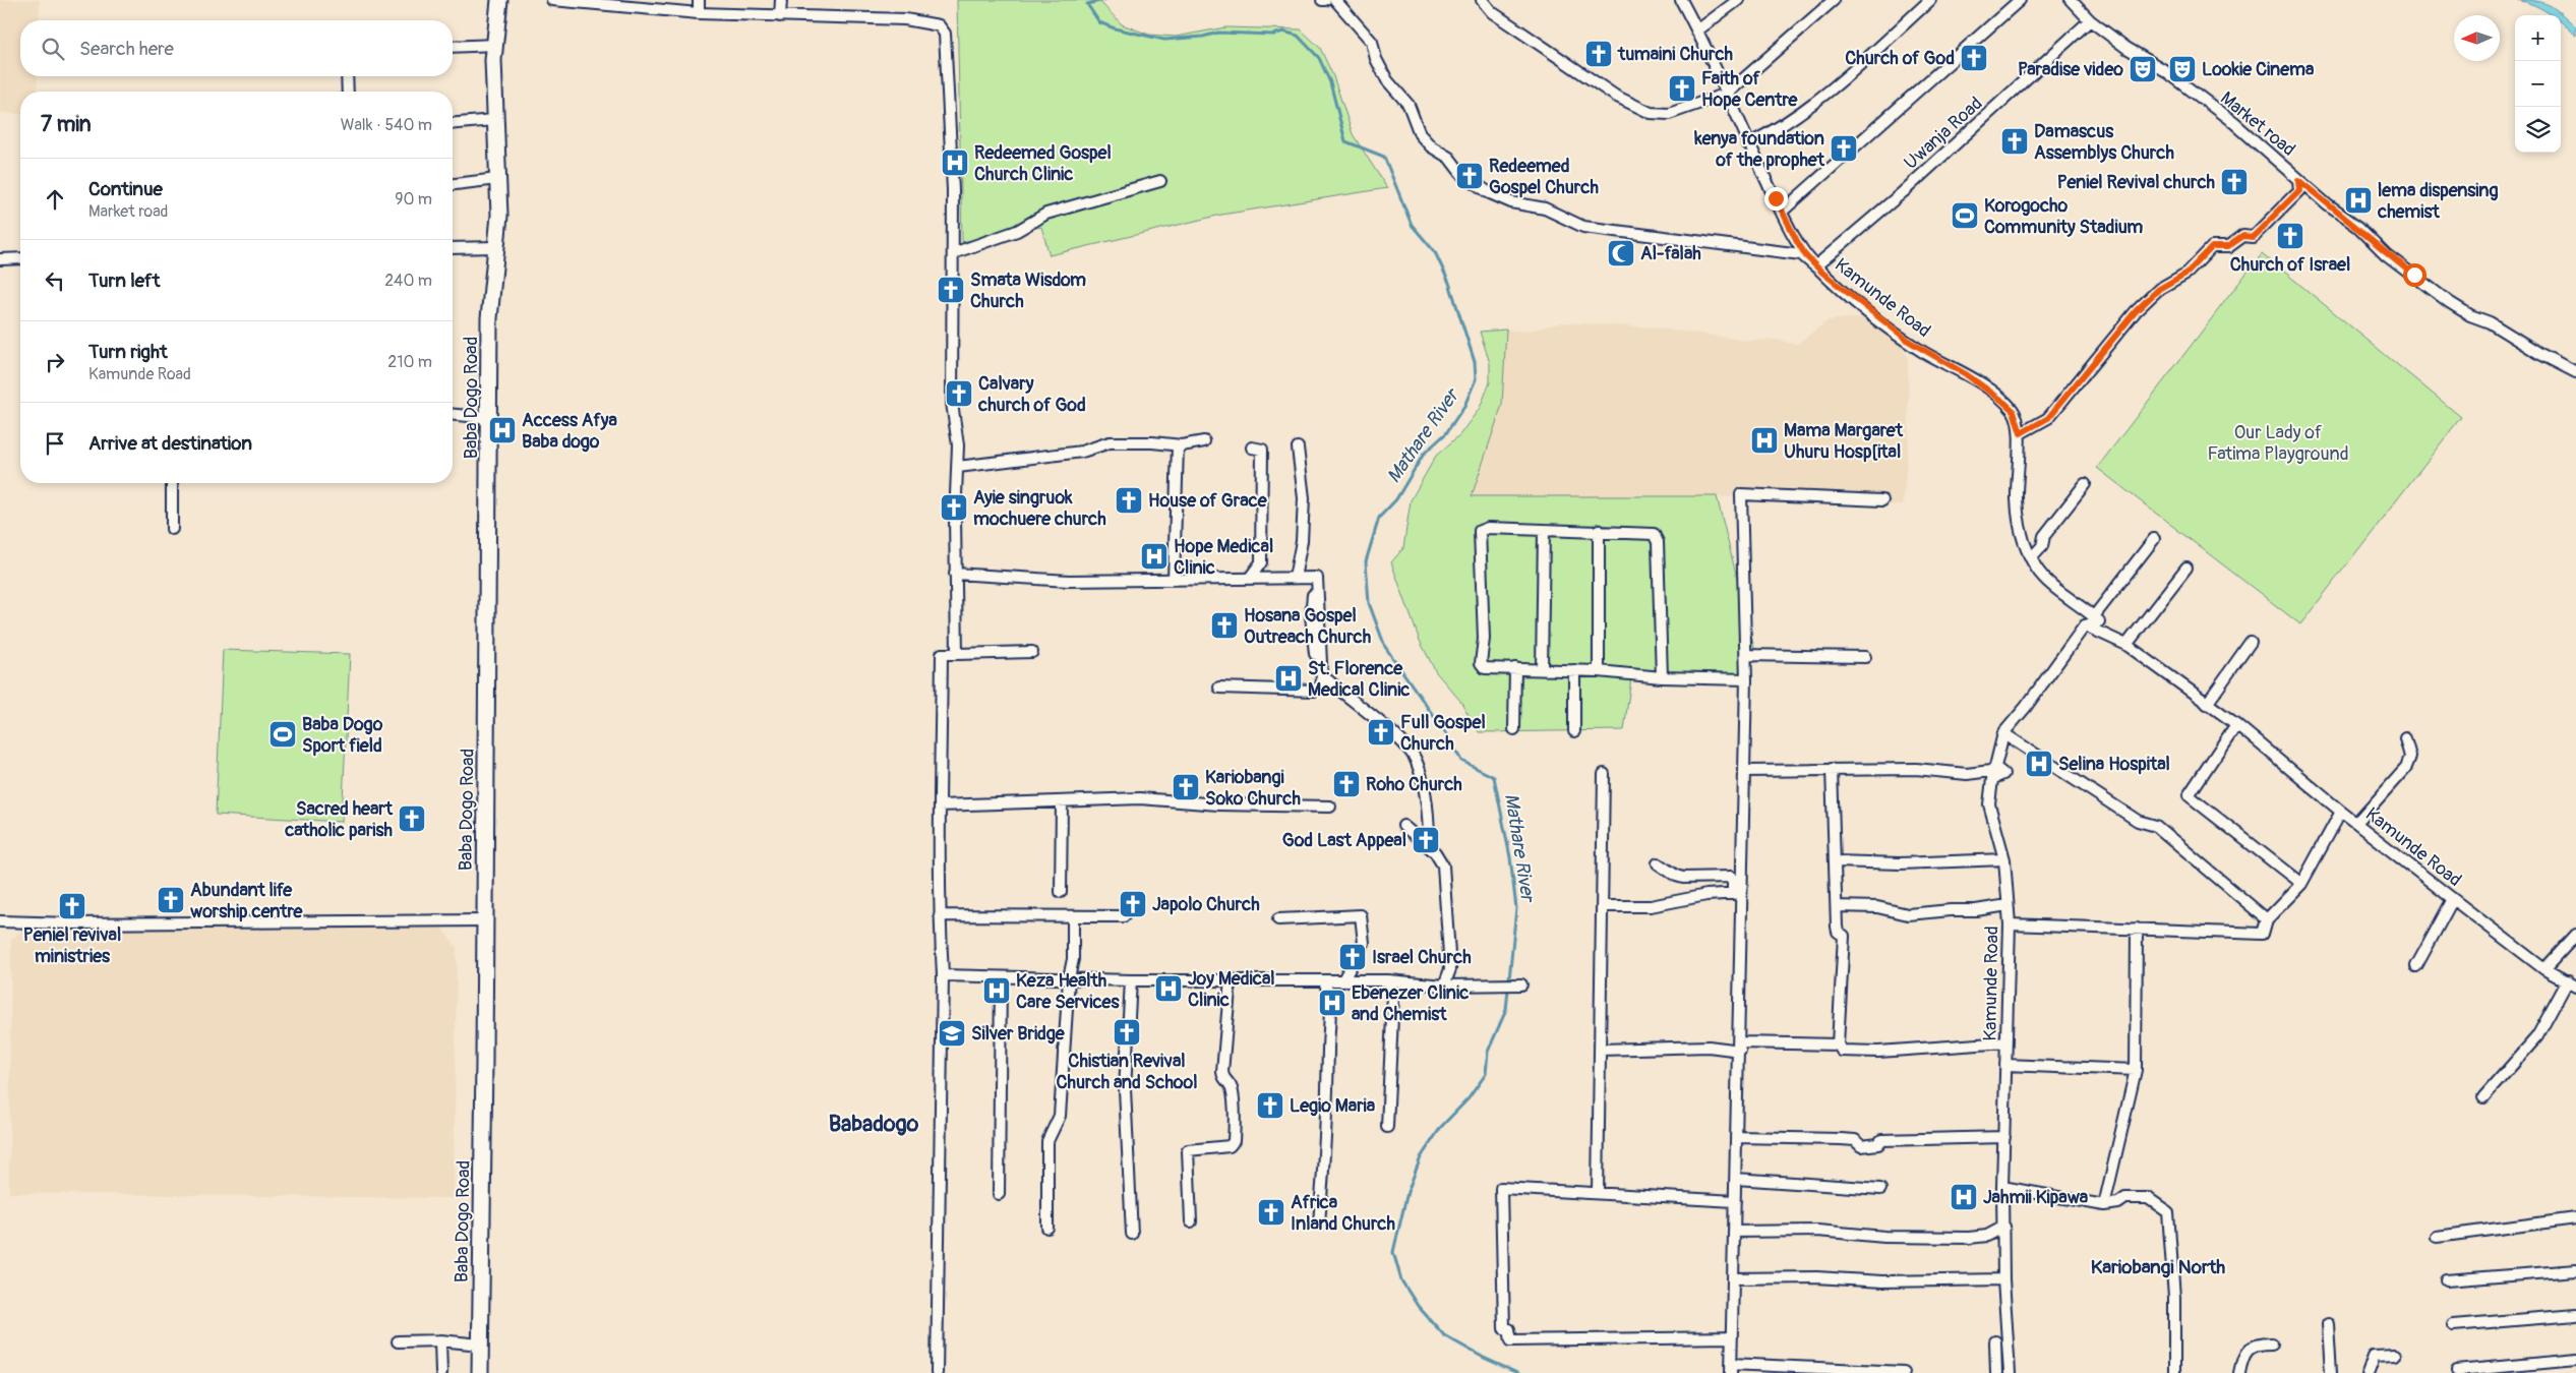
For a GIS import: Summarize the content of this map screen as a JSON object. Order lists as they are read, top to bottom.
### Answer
{
  "streets": {
    "street": [
      "Market road",
      "Uwanja Road",
      "Kamunde Road",
      "Baba Dogo Road"
    ]
  },
  "crossings": [
    ["Market road", "Uwanja Road"],
    ["Uwanja Road", "Kamunde Road"]
  ],
  "districts": ["Babadogo", "Kariobangi North"],
  "water": ["Mathare River"],
  "parks": ["Our Lady of Fatima Playground"],
  "places": {
    "church": [
      "tumaini Church",
      "Church of God",
      "Faith of Hope Centre",
      "Damascus Assemblys Church",
      "kenya foundation of the prophet",
      "Redeemed Gospel Church",
      "Peniel Revival church",
      "Church of Israel",
      "Smata Wisdom Church",
      "Calvary church of God",
      "House of Grace",
      "Ayie singruok mochuere church",
      "Hosana Gospel Outreach Church",
      "Full Gospel Church",
      "Roho Church",
      "Kariobangi Soko Church",
      "Sacred heart catholic parish",
      "God Last Appeal",
      "Abundant life worship centre",
      "Japolo Church",
      "Peniel revival ministries",
      "Israel Church",
      "Chistian Revival Church and School",
      "Legio Maria",
      "Africa Inland Church"
    ],
    "theatre": ["Paradise video", "Lookie Cinema"],
    "hospital": [
      "Redeemed Gospel Church Clinic",
      "lema dispensing chemist",
      "Access Afya Baba dogo",
      "Mama Margaret Uhuru Hosp[ital",
      "Hope Medical Clinic",
      "St. Florence Medical Clinic",
      "Selina Hospital",
      "Joy Medical Clinic",
      "Keza Health Care Services",
      "Ebenezer Clinic and Chemist",
      "Jahmii Kipawa"
    ],
    "sports": ["Korogocho Community Stadium", "Baba Dogo Sport field"],
    "mosque": ["Al-falah"],
    "school or university": ["Silver Bridge"]
  },
  "north": "left",
  "page": {
    "map_buttons": ["+", "−"],
    "search": "Search here",
    "heading": ["7 min", "Walk · 540 m"],
    "list": [
      ["Continue", "Market road", "90 m"],
      ["Turn left", "240 m"],
      ["Turn right", "Kamunde Road", "210 m"],
      "Arrive at destination"
    ]
  }
}
